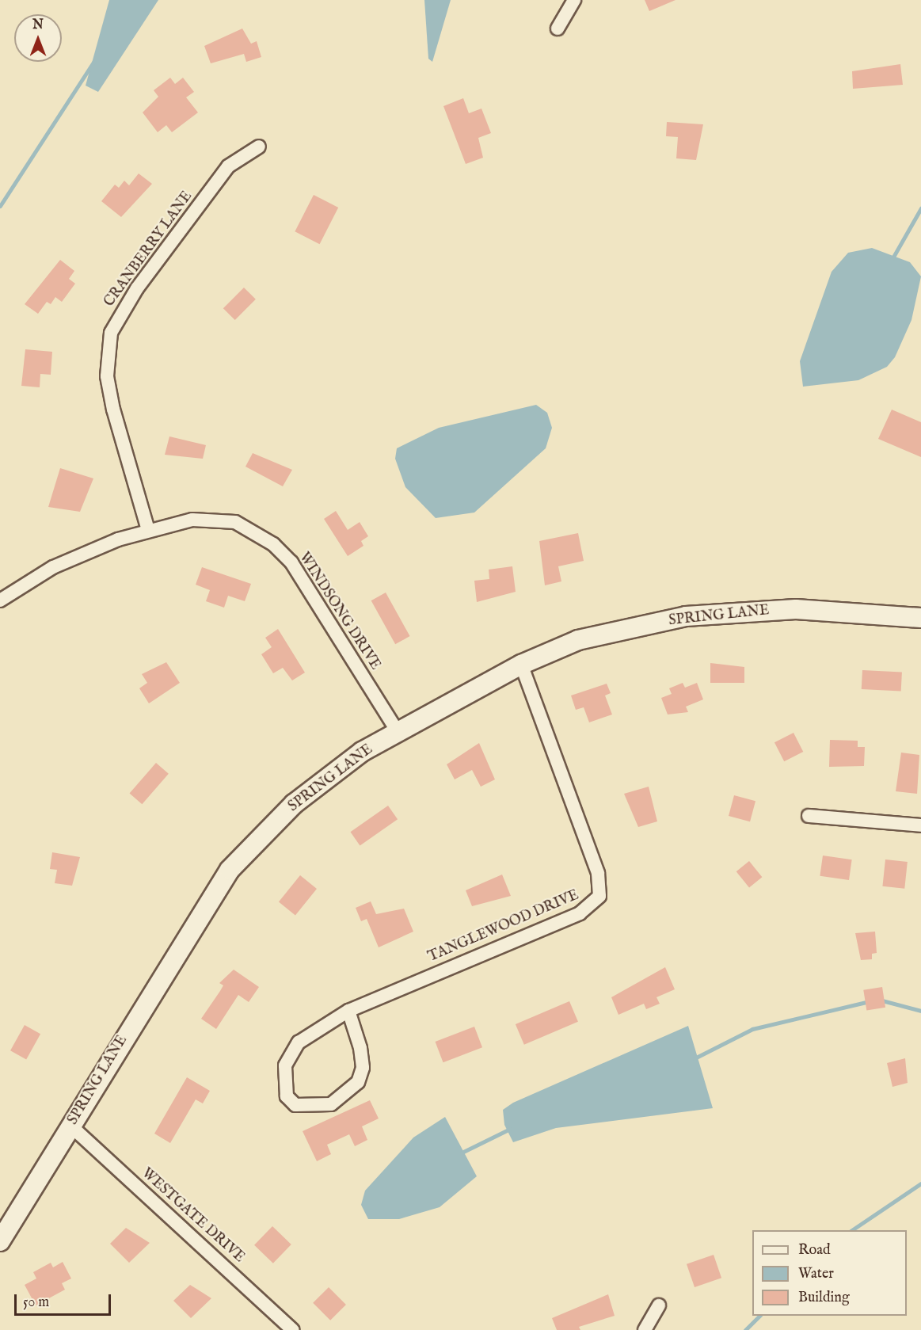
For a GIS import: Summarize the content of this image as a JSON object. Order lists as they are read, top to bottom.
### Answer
{
  "streets": {
    "street": [
      "CRANBERRY LANE",
      "WINDSONG DRIVE",
      "SPRING LANE",
      "TANGLEWOOD DRIVE",
      "WESTGATE DRIVE"
    ]
  },
  "crossings": [
    ["CRANBERRY LANE", "WINDSONG DRIVE"],
    ["WINDSONG DRIVE", "SPRING LANE"],
    ["SPRING LANE", "TANGLEWOOD DRIVE"],
    ["SPRING LANE", "WESTGATE DRIVE"]
  ],
  "legend": ["Road", "Water", "Building"],
  "scale_bar": "50 m",
  "north": "top"
}
